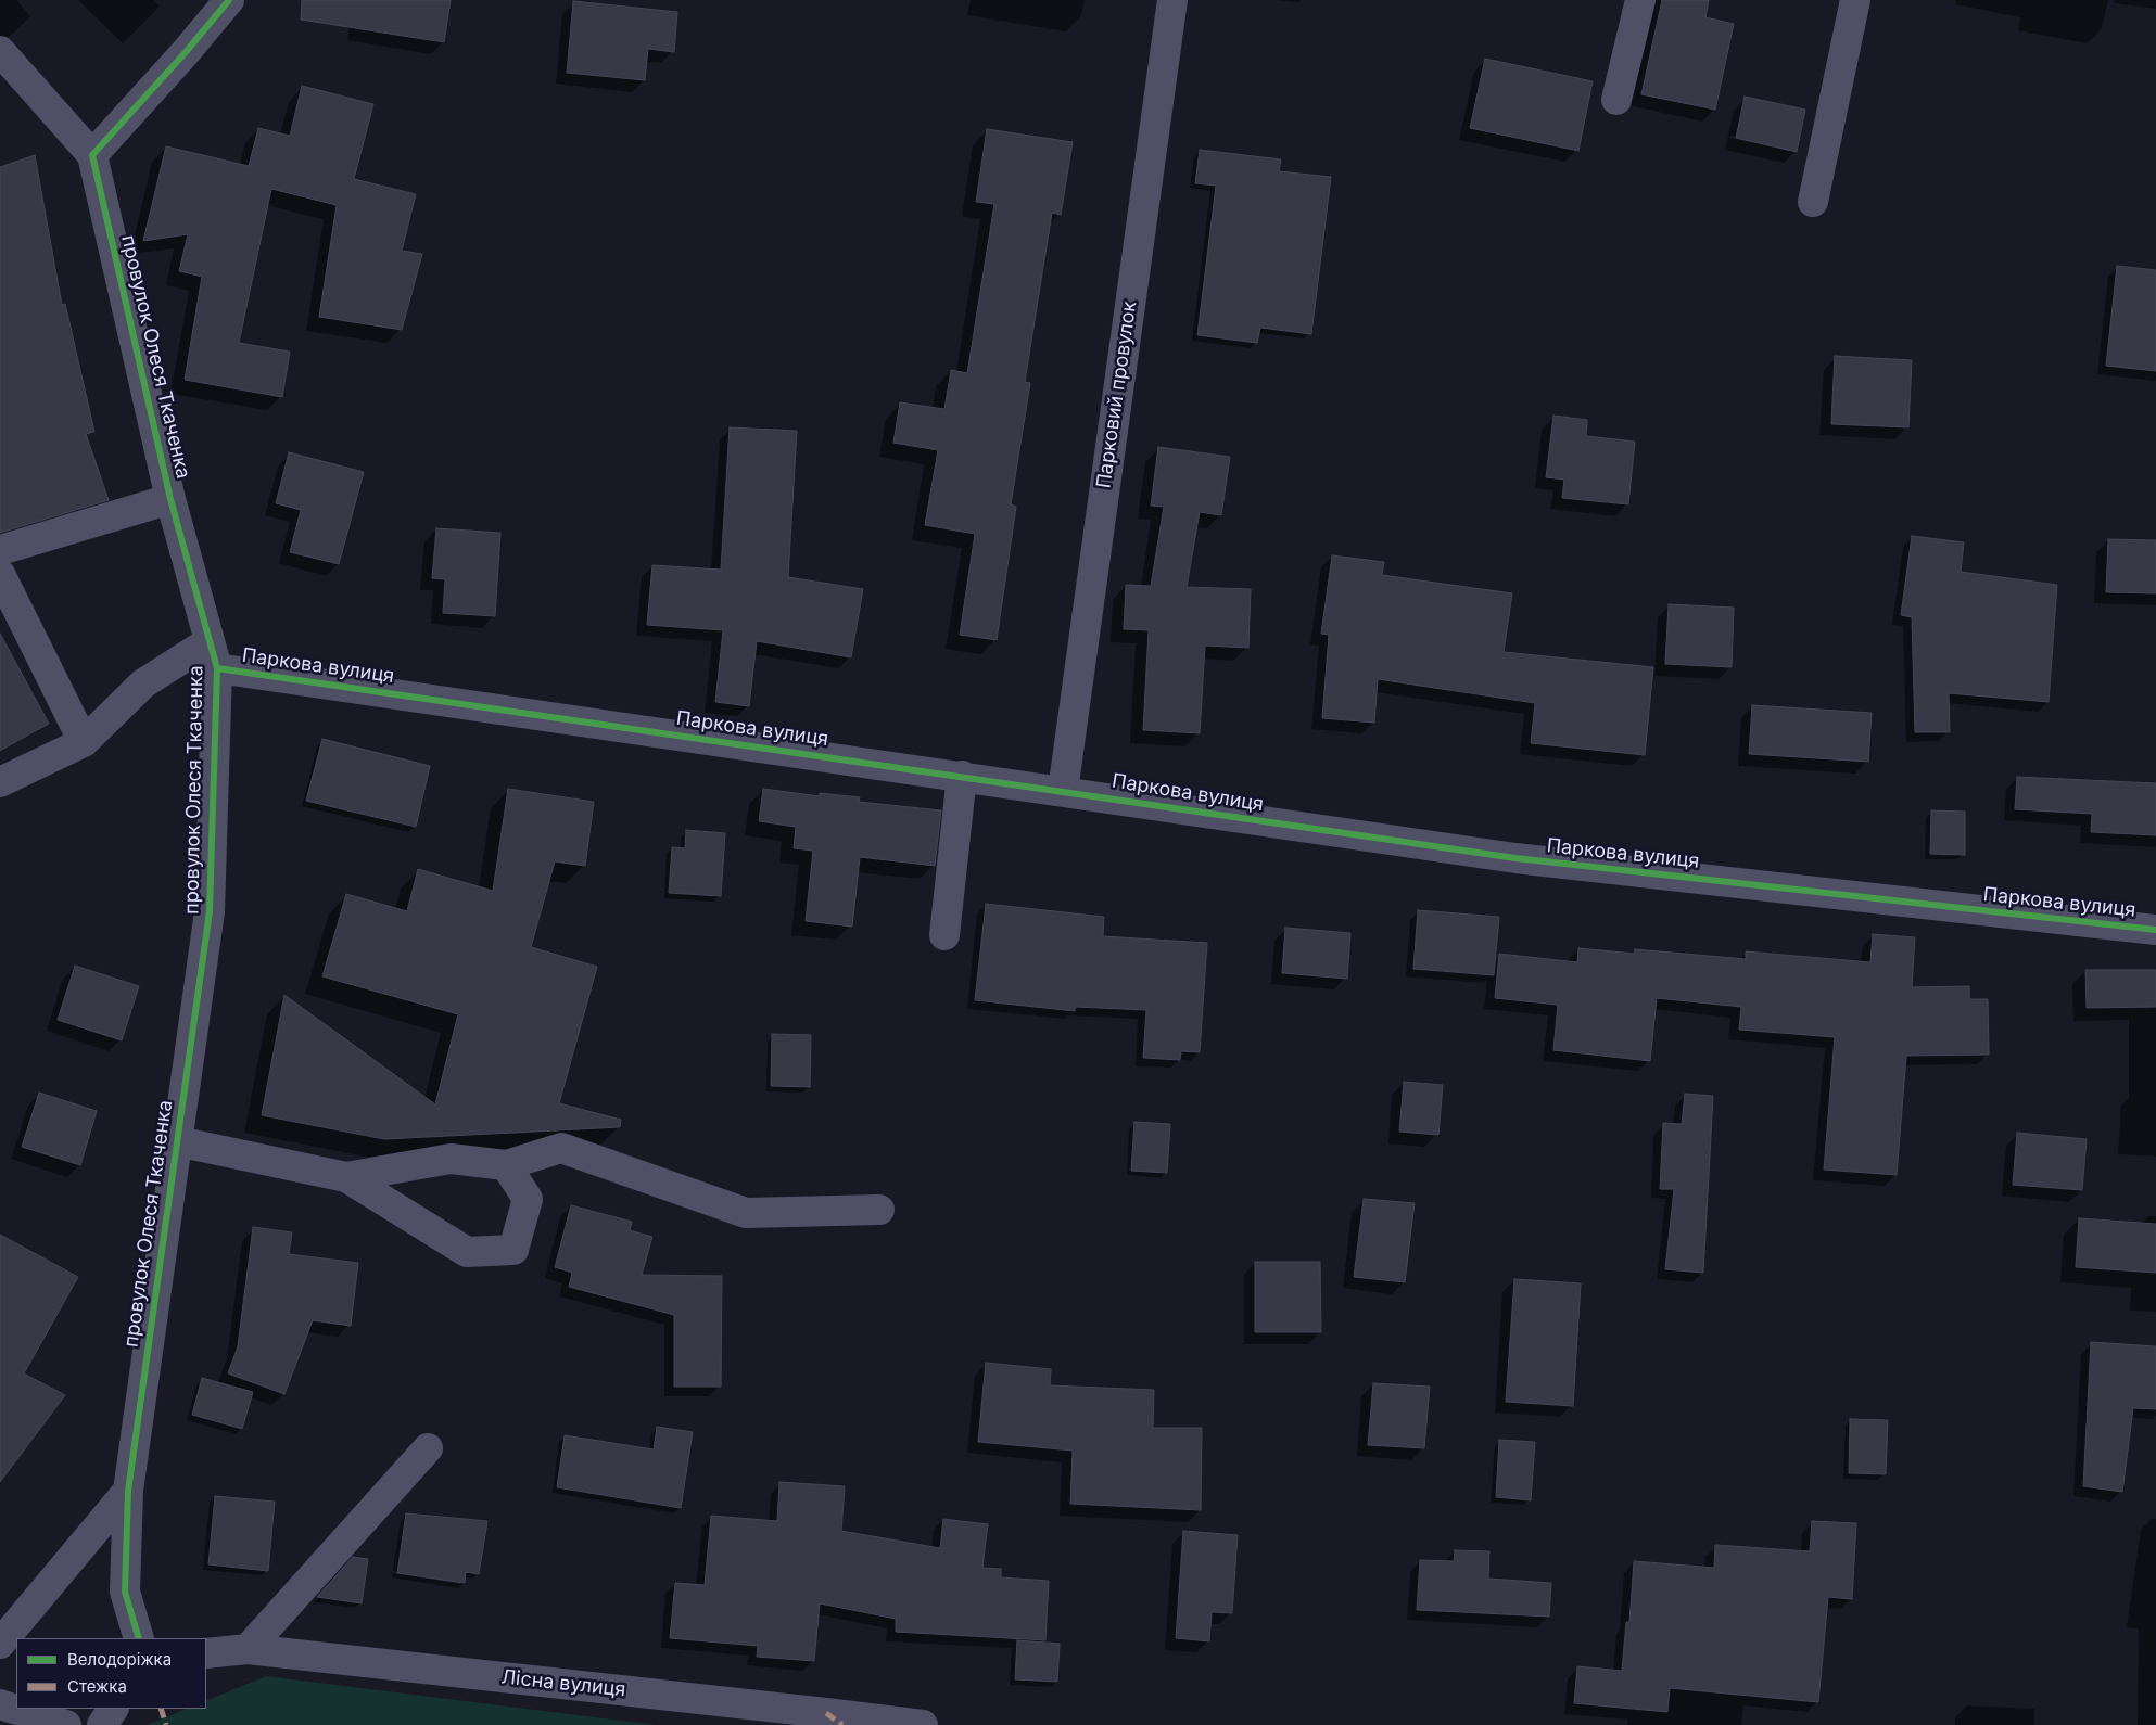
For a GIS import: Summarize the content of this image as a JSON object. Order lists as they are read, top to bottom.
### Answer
{
  "streets": {
    "street": [
      "провулок Олеся Ткаченка",
      "Парковий провулок",
      "Паркова вулиця",
      "Лісна вулиця"
    ]
  },
  "crossings": [
    ["провулок Олеся Ткаченка", "Паркова вулиця"],
    ["Парковий провулок", "Паркова вулиця"]
  ],
  "legend": ["Велодоріжка", "Стежка"]
}
